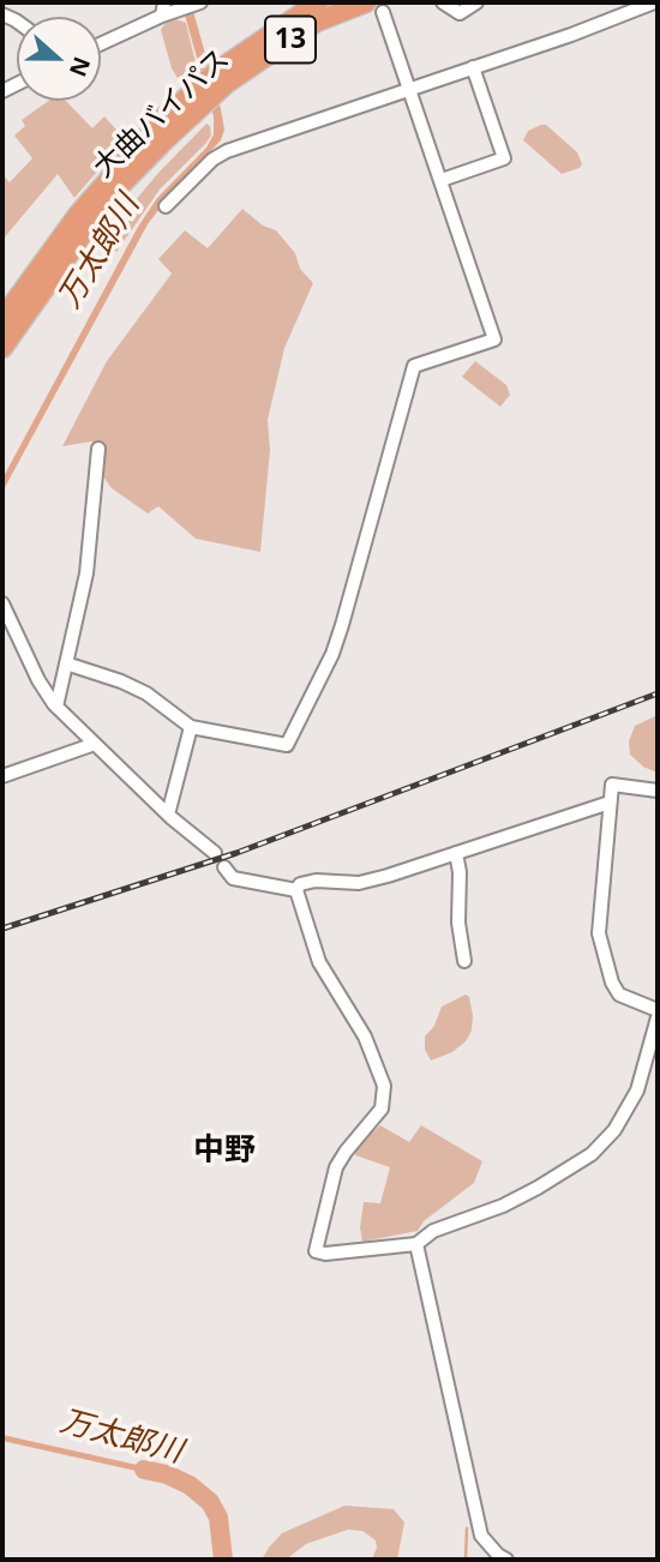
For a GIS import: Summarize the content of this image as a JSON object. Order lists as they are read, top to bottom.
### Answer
{
  "streets": {
    "highway": ["13", "大曲バイパス"]
  },
  "districts": ["中野"],
  "water": ["万太郎川"],
  "north": "right"
}
